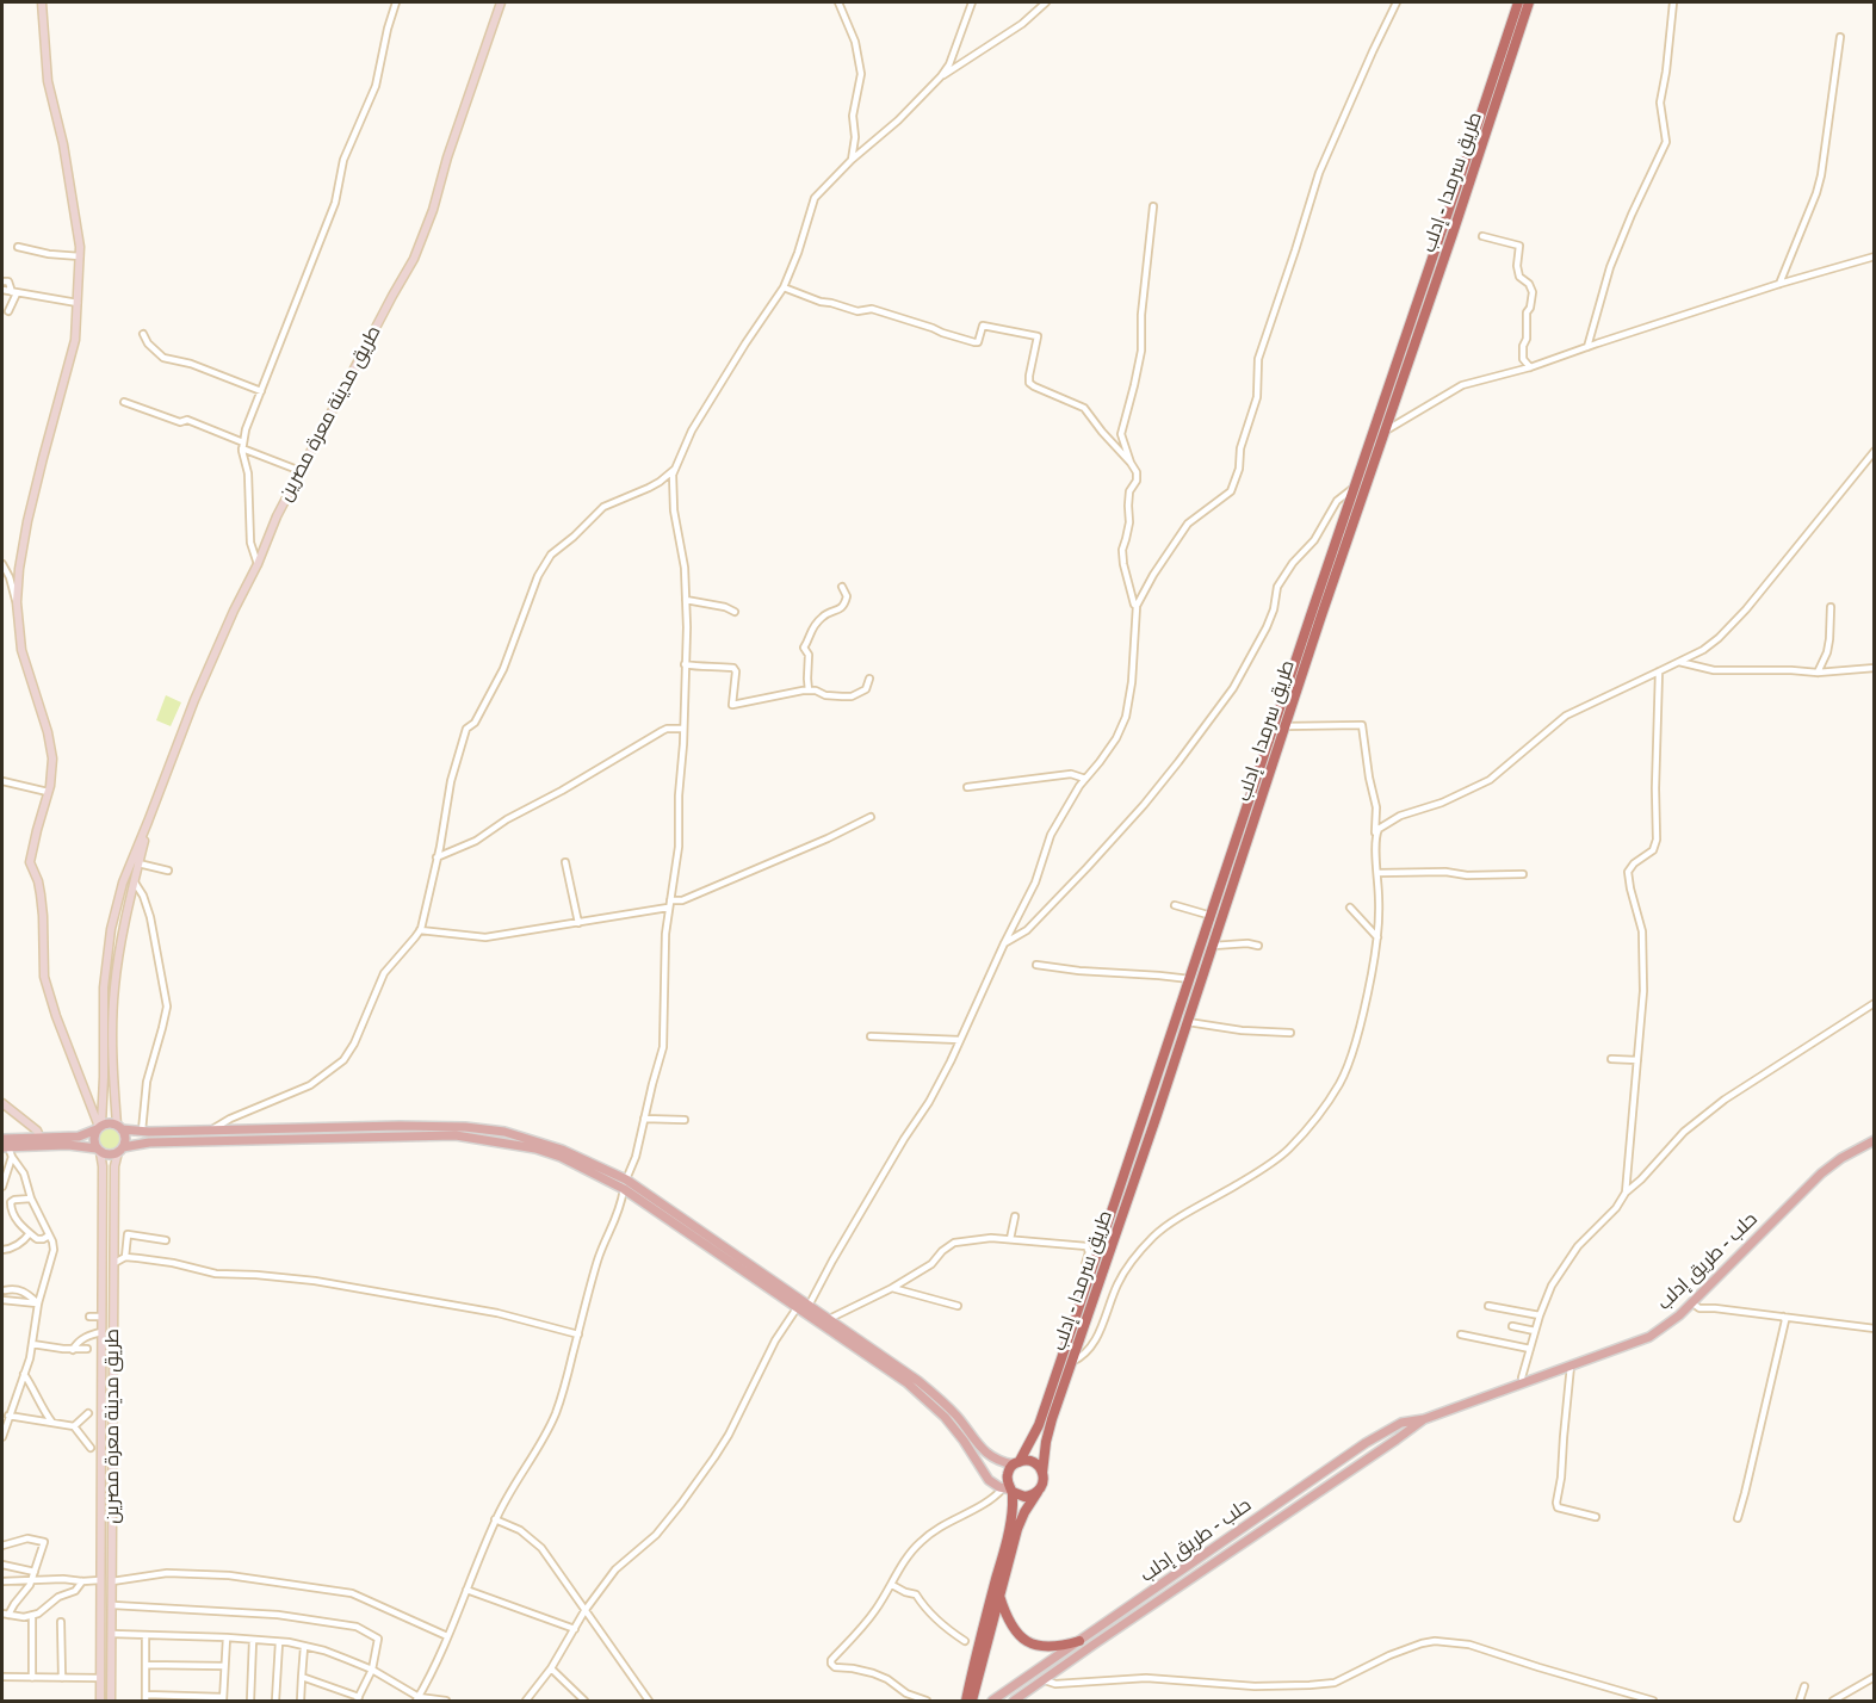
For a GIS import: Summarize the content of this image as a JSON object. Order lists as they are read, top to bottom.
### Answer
{
  "streets": {
    "highway": ["طريق سرمدا - إدلب"],
    "main road": ["طريق مدينة معرة مصرين", "حلب - طريق إدلب"]
  }
}
